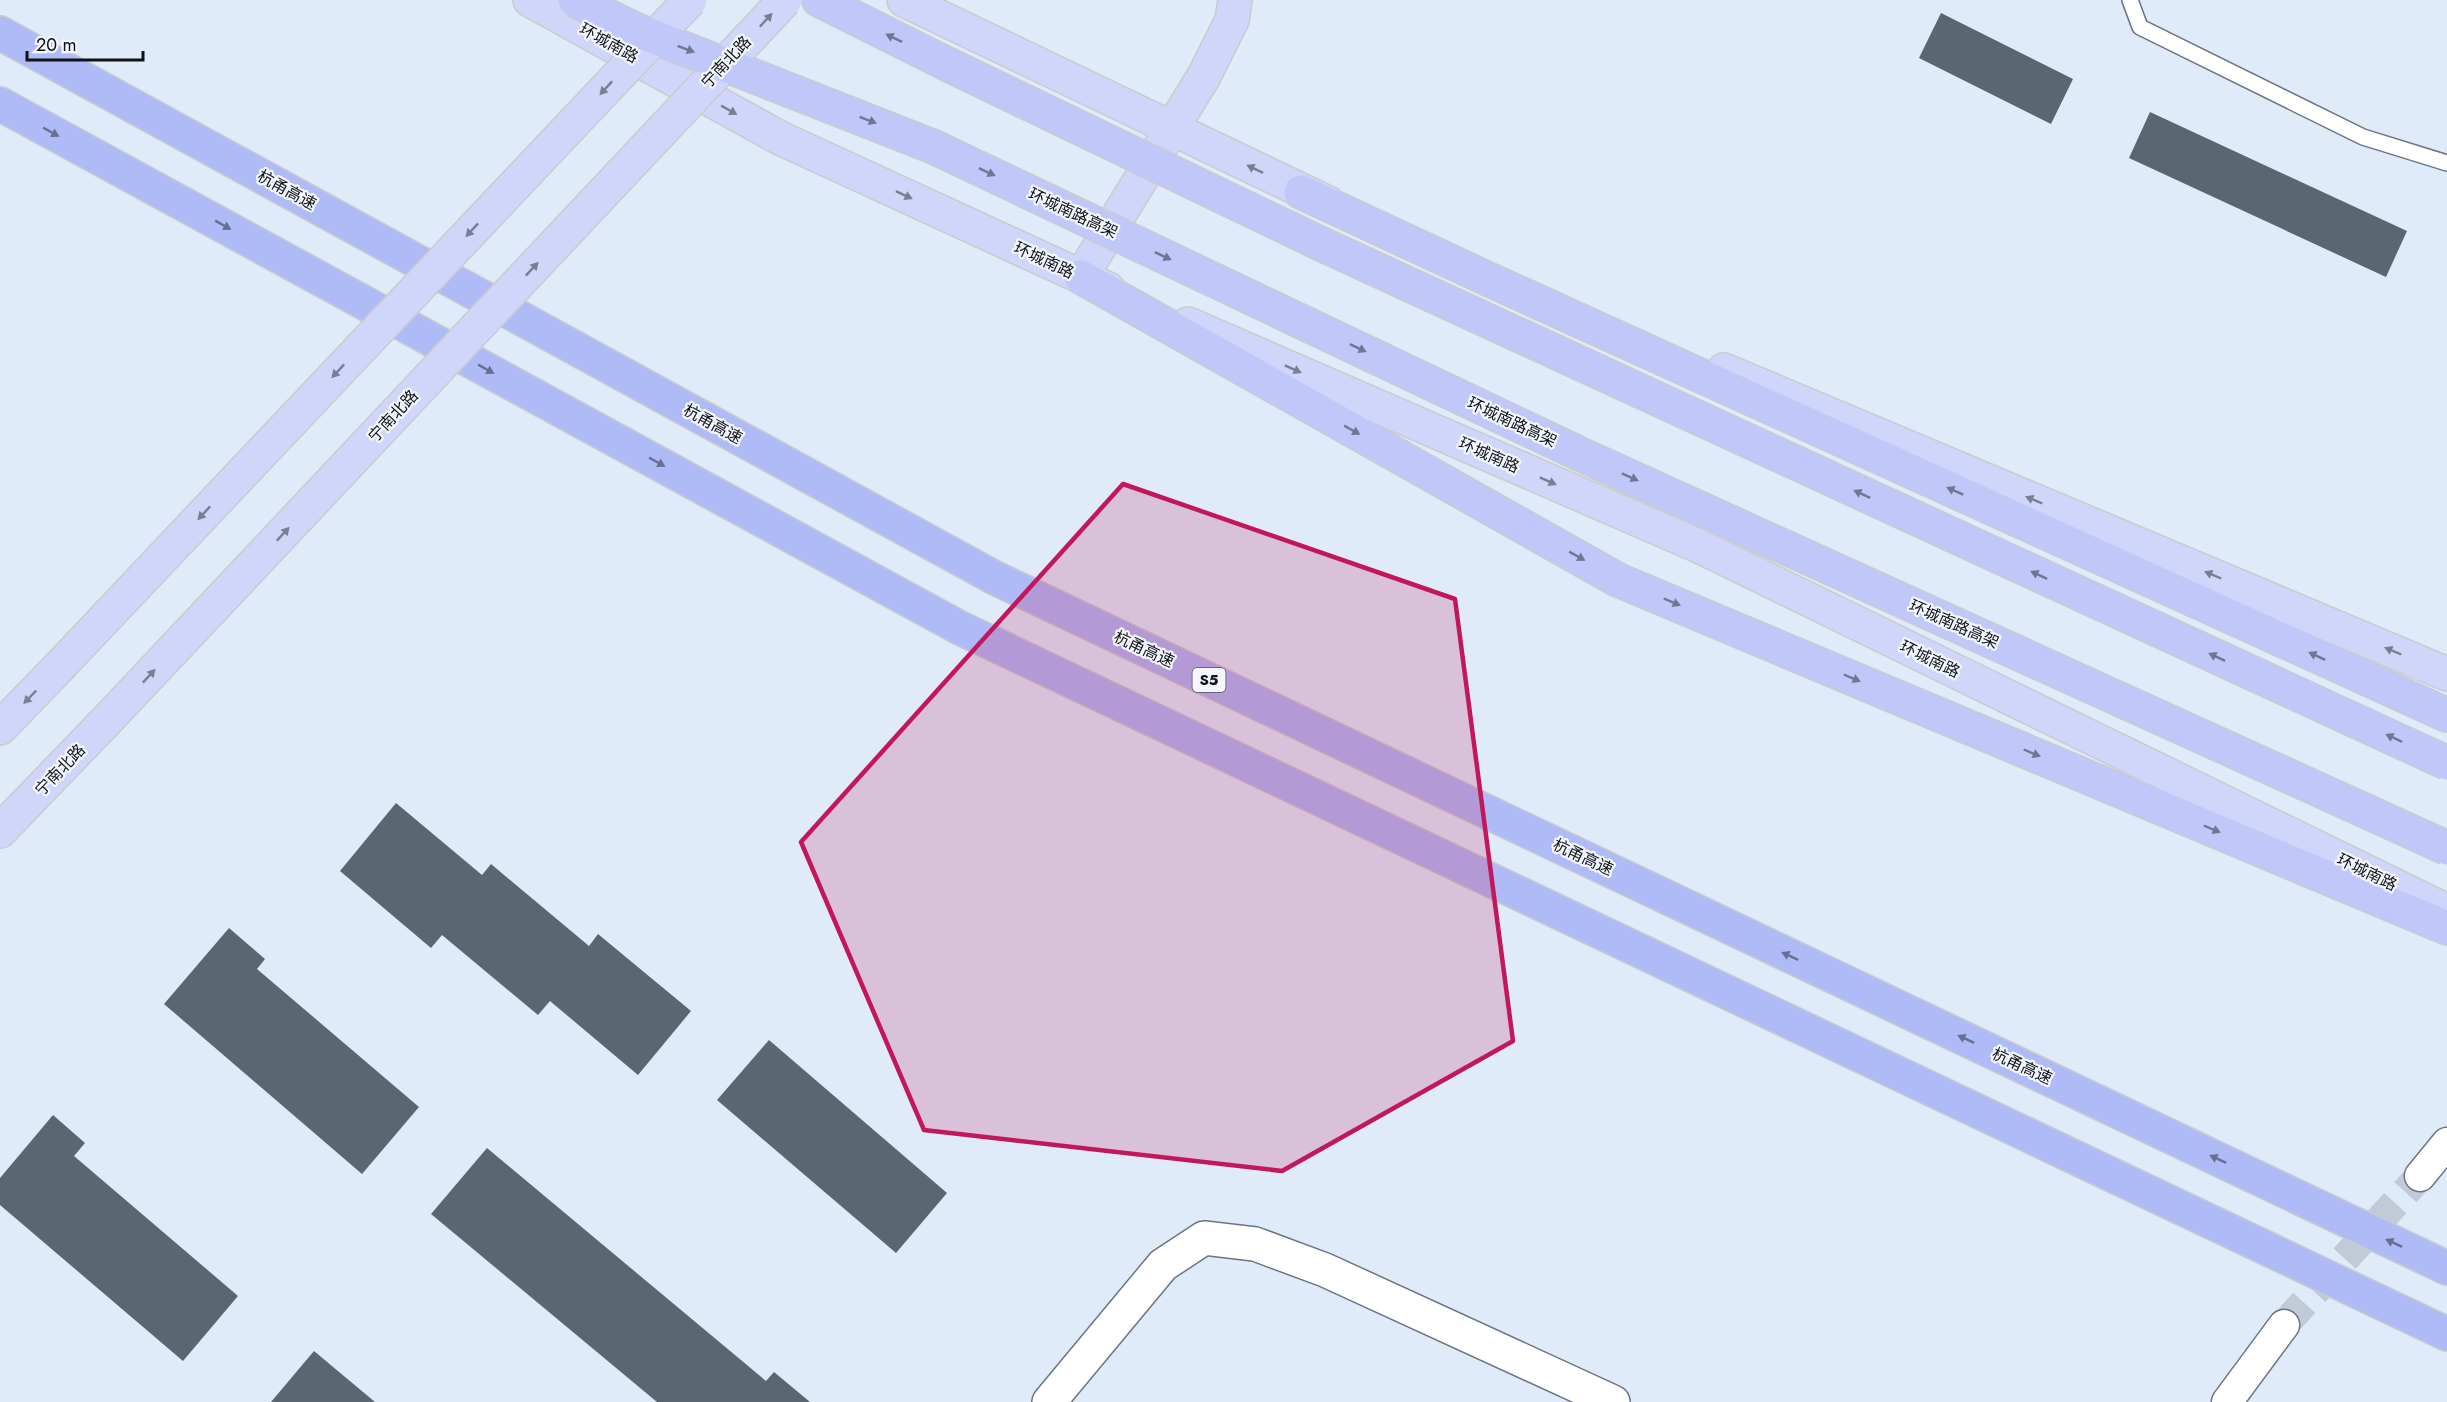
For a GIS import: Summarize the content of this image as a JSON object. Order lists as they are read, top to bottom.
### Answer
{
  "streets": {
    "highway": ["杭甬高速", "环城南路高架", "S5"],
    "main road": ["环城南路", "宁南北路"]
  },
  "scale_bar": "20 m"
}
